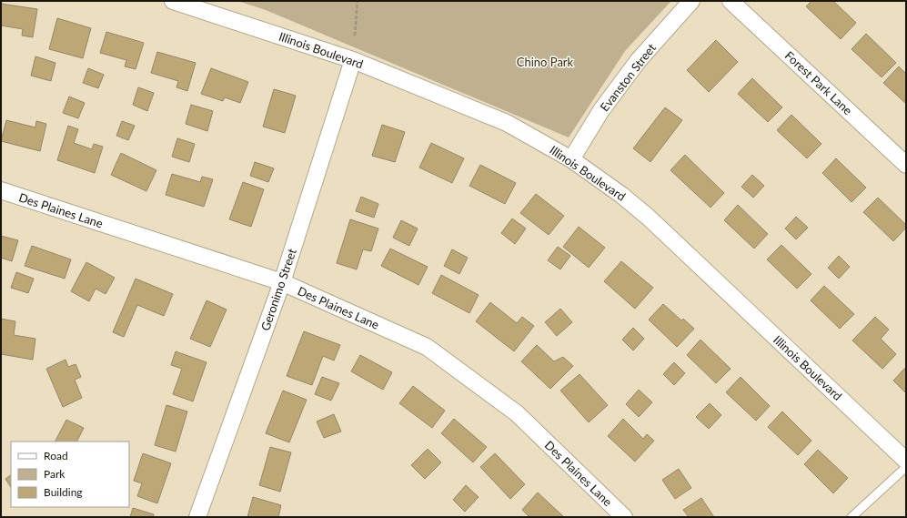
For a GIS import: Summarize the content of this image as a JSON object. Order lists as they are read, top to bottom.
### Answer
{
  "streets": {
    "street": [
      "Illinois Boulevard",
      "Evanston Street",
      "Forest Park Lane",
      "Des Plaines Lane",
      "Geronimo Street"
    ]
  },
  "crossings": [
    ["Illinois Boulevard", "Evanston Street"],
    ["Illinois Boulevard", "Geronimo Street"],
    ["Des Plaines Lane", "Geronimo Street"]
  ],
  "parks": ["Chino Park"],
  "legend": ["Road", "Park", "Building"]
}
